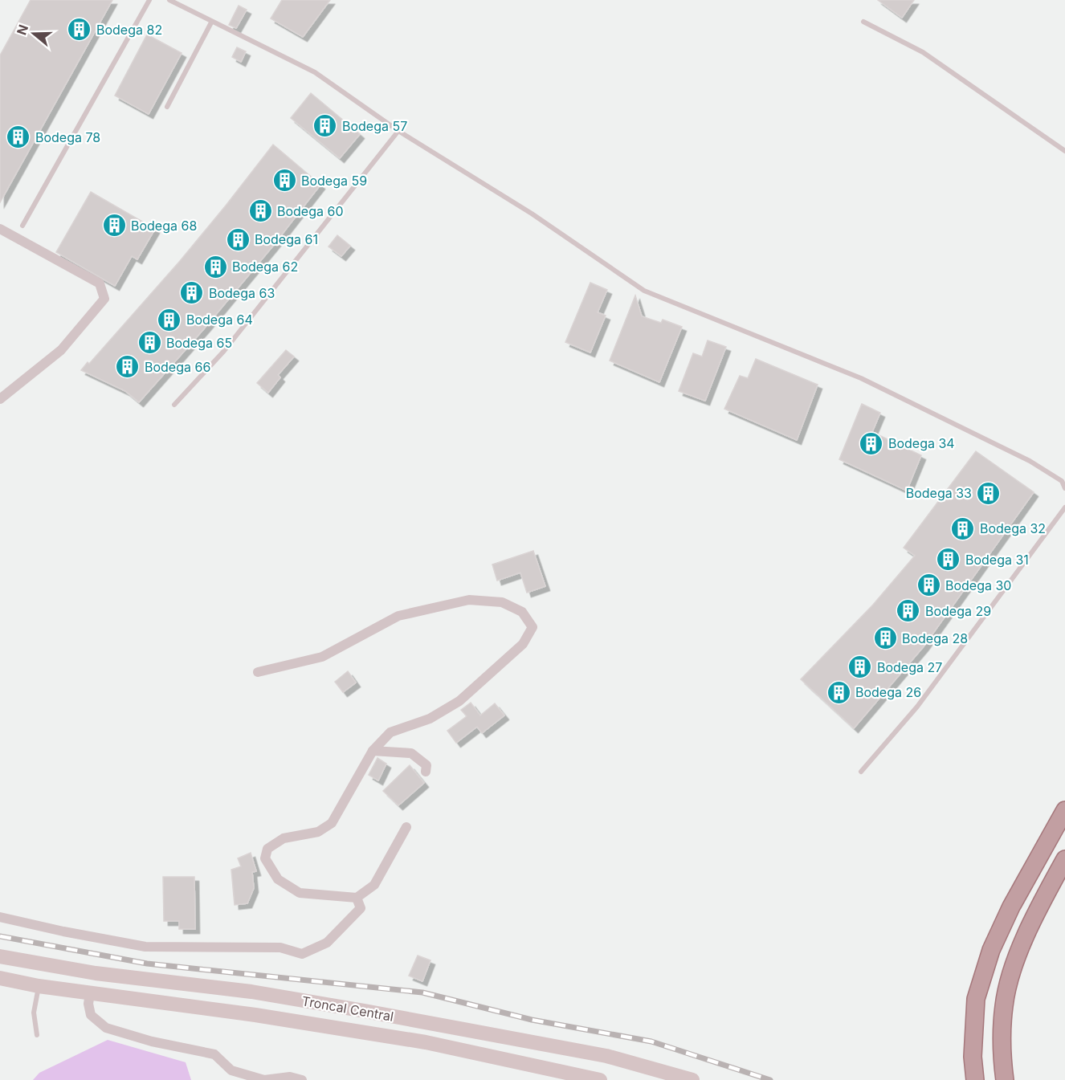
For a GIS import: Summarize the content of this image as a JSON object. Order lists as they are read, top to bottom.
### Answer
{
  "streets": {
    "main road": ["Troncal Central"]
  },
  "places": {
    "building": [
      "Bodega 82",
      "Bodega 57",
      "Bodega 78",
      "Bodega 59",
      "Bodega 60",
      "Bodega 68",
      "Bodega 61",
      "Bodega 62",
      "Bodega 63",
      "Bodega 64",
      "Bodega 65",
      "Bodega 66",
      "Bodega 34",
      "Bodega 33",
      "Bodega 32",
      "Bodega 31",
      "Bodega 30",
      "Bodega 29",
      "Bodega 28",
      "Bodega 27",
      "Bodega 26"
    ]
  },
  "north": "left"
}
